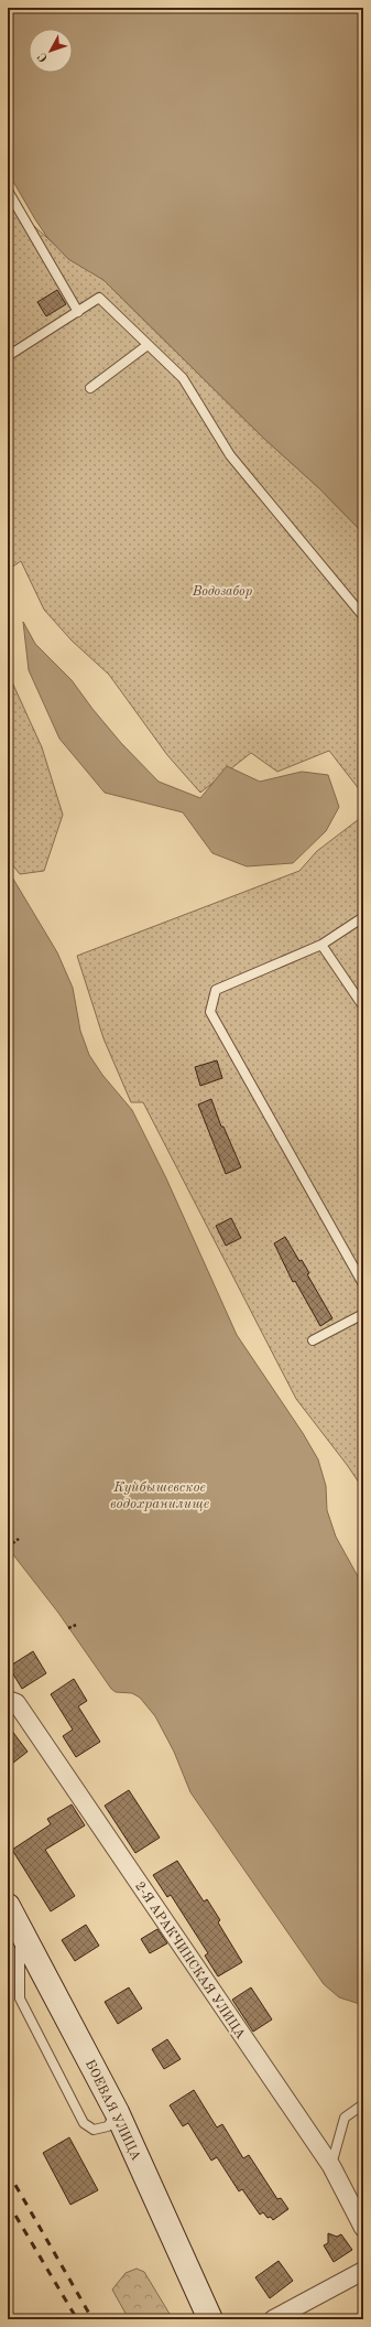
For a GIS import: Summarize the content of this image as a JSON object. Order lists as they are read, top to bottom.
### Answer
{
  "streets": {
    "main road": ["БОЕВАЯ УЛИЦА"],
    "street": ["2-Я АРАКЧИНСКАЯ УЛИЦА"]
  },
  "water": ["Куйбышевское водохранилище"],
  "parks": ["Водозабор"],
  "north": "bottom left"
}
